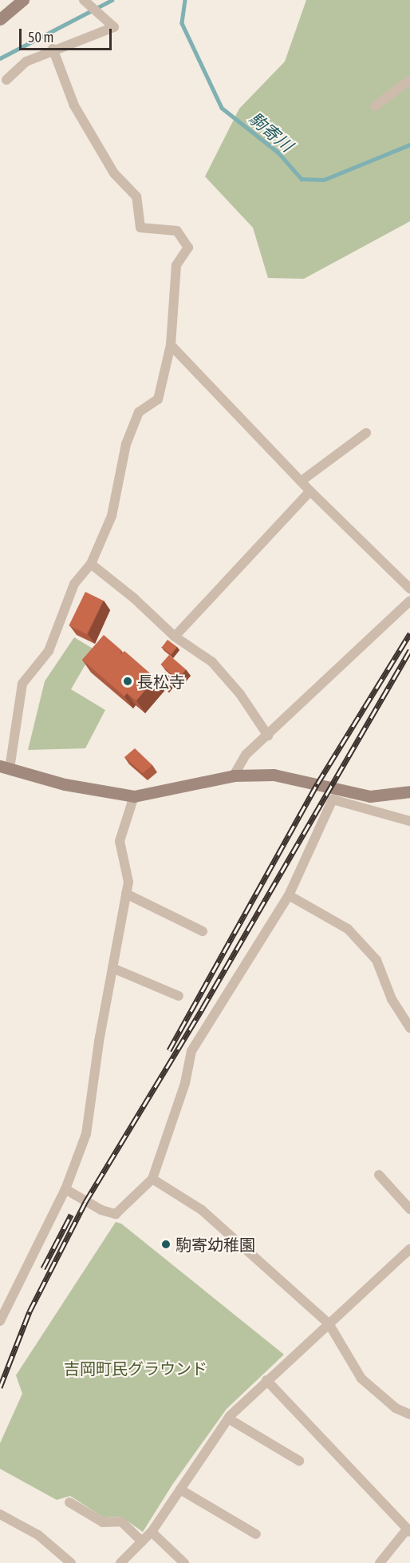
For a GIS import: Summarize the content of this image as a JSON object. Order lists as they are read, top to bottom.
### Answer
{
  "water": ["駒寄川"],
  "parks": ["吉岡町民グラウンド"],
  "places": ["長松寺", "駒寄幼稚園"],
  "scale_bar": "50 m"
}
